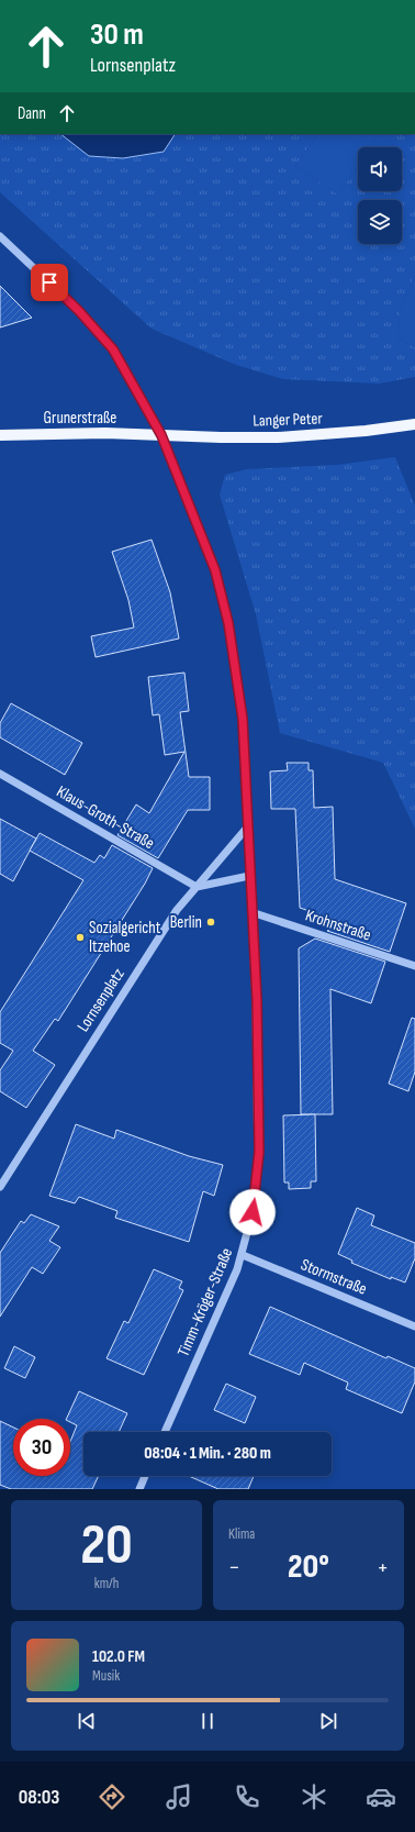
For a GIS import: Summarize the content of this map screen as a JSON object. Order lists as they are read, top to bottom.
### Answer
{
  "streets": {
    "main road": ["Grunerstraße", "Langer Peter"],
    "street": [
      "Klaus-Groth-Straße",
      "Krohnstraße",
      "Lornsenplatz",
      "Stormstraße",
      "Timm-Kröger-Straße"
    ]
  },
  "crossings": [
    ["Grunerstraße", "Langer Peter"],
    ["Klaus-Groth-Straße", "Lornsenplatz"],
    ["Krohnstraße", "Timm-Kröger-Straße"],
    ["Stormstraße", "Timm-Kröger-Straße"]
  ],
  "places": ["Berlin", "Sozialgericht Itzehoe"],
  "page": {
    "turn": ["30 m", "Lornsenplatz"],
    "then": "Dann",
    "limit": "30",
    "trip": "08:04 · 1 Min. · 280 m",
    "tile": [
      ["20", "km/h"],
      "Klima"
    ],
    "heat": ["−", "20°", "+"],
    "song": ["102.0 FM", "Musik"],
    "tabs": "08:03"
  }
}
